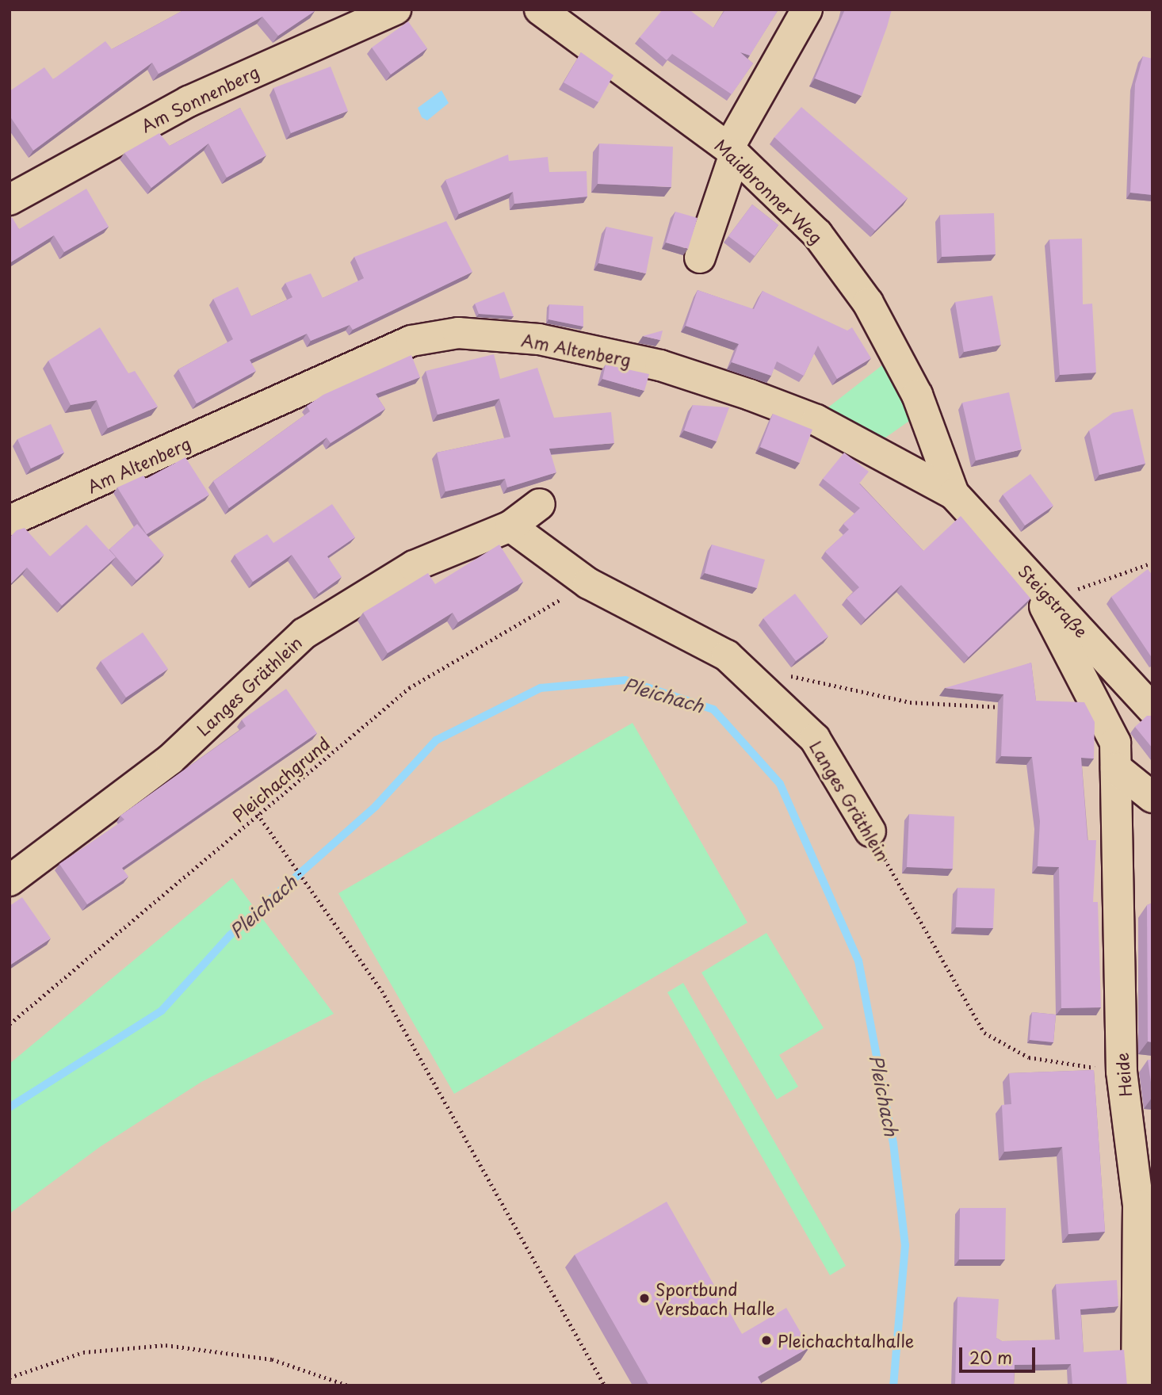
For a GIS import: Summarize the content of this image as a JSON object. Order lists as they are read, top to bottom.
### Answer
{
  "streets": {
    "street": [
      "Am Sonnenberg",
      "Maidbronner Weg",
      "Am Altenberg",
      "Steigstraße",
      "Langes Gräthlein",
      "Heide"
    ],
    "path": ["Pleichachgrund"]
  },
  "crossings": [
    ["Maidbronner Weg", "Am Altenberg"],
    ["Maidbronner Weg", "Steigstraße"],
    ["Am Altenberg", "Steigstraße"],
    ["Steigstraße", "Heide"],
    ["Langes Gräthlein", "Pleichachgrund"],
    ["Langes Gräthlein", "Heide"]
  ],
  "water": ["Pleichach"],
  "places": ["Sportbund Versbach Halle", "Pleichachtalhalle"],
  "scale_bar": "20 m"
}
